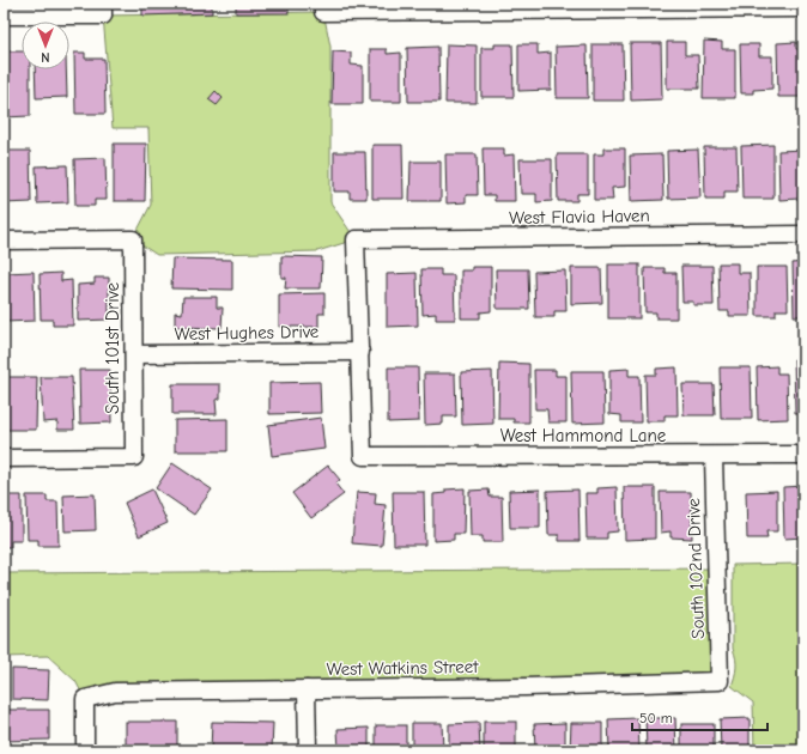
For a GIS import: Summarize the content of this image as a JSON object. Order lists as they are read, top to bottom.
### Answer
{
  "streets": {
    "street": [
      "West Flavia Haven",
      "West Hughes Drive",
      "South 101st Drive",
      "West Hammond Lane",
      "South 102nd Drive",
      "West Watkins Street"
    ]
  },
  "crossings": [
    ["West Flavia Haven", "West Hughes Drive"],
    ["West Flavia Haven", "West Hammond Lane"],
    ["West Hughes Drive", "South 101st Drive"],
    ["West Hughes Drive", "West Hammond Lane"],
    ["West Hammond Lane", "South 102nd Drive"],
    ["South 102nd Drive", "West Watkins Street"]
  ],
  "scale_bar": "50 m",
  "north": "bottom"
}
